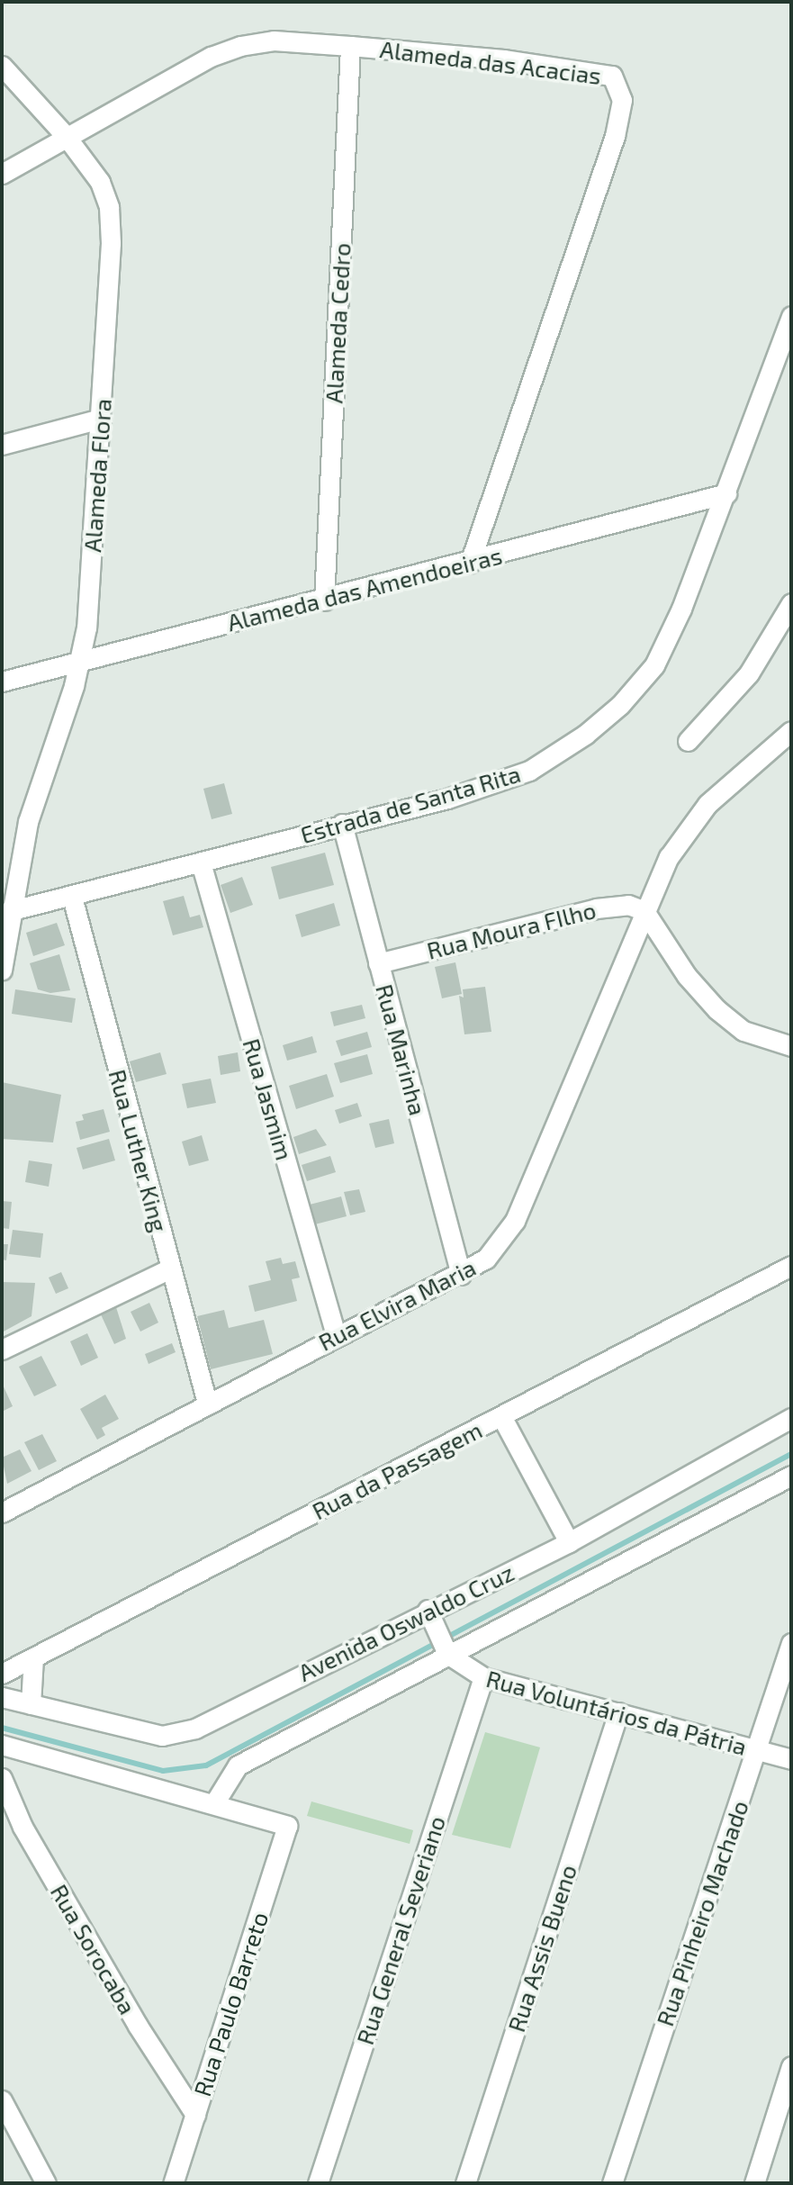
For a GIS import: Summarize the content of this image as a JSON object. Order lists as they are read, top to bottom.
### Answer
{
  "streets": {
    "street": [
      "Alameda das Acacias",
      "Alameda Cedro",
      "Alameda Flora",
      "Alameda das Amendoeiras",
      "Estrada de Santa Rita",
      "Rua Moura FIlho",
      "Rua Marinha",
      "Rua Jasmim",
      "Rua Luther King",
      "Rua Elvira Maria",
      "Rua da Passagem",
      "Avenida Oswaldo Cruz",
      "Rua Voluntários da Pátria",
      "Rua Pinheiro Machado",
      "Rua General Severiano",
      "Rua Assis Bueno",
      "Rua Sorocaba",
      "Rua Paulo Barreto"
    ]
  },
  "crossings": [
    ["Alameda das Acacias", "Alameda Cedro"],
    ["Alameda das Acacias", "Alameda Flora"],
    ["Alameda das Acacias", "Alameda das Amendoeiras"],
    ["Alameda Cedro", "Alameda das Amendoeiras"],
    ["Alameda Flora", "Alameda das Amendoeiras"],
    ["Alameda Flora", "Estrada de Santa Rita"],
    ["Alameda das Amendoeiras", "Estrada de Santa Rita"],
    ["Estrada de Santa Rita", "Rua Marinha"],
    ["Estrada de Santa Rita", "Rua Jasmim"],
    ["Estrada de Santa Rita", "Rua Luther King"],
    ["Rua Moura FIlho", "Rua Marinha"],
    ["Rua Moura FIlho", "Rua Elvira Maria"],
    ["Rua Marinha", "Rua Elvira Maria"],
    ["Rua Jasmim", "Rua Elvira Maria"],
    ["Rua Luther King", "Rua Elvira Maria"],
    ["Avenida Oswaldo Cruz", "Rua Voluntários da Pátria"],
    ["Avenida Oswaldo Cruz", "Rua Paulo Barreto"],
    ["Rua Voluntários da Pátria", "Rua Pinheiro Machado"],
    ["Rua Voluntários da Pátria", "Rua General Severiano"],
    ["Rua Voluntários da Pátria", "Rua Assis Bueno"],
    ["Rua Sorocaba", "Rua Paulo Barreto"]
  ]
}
